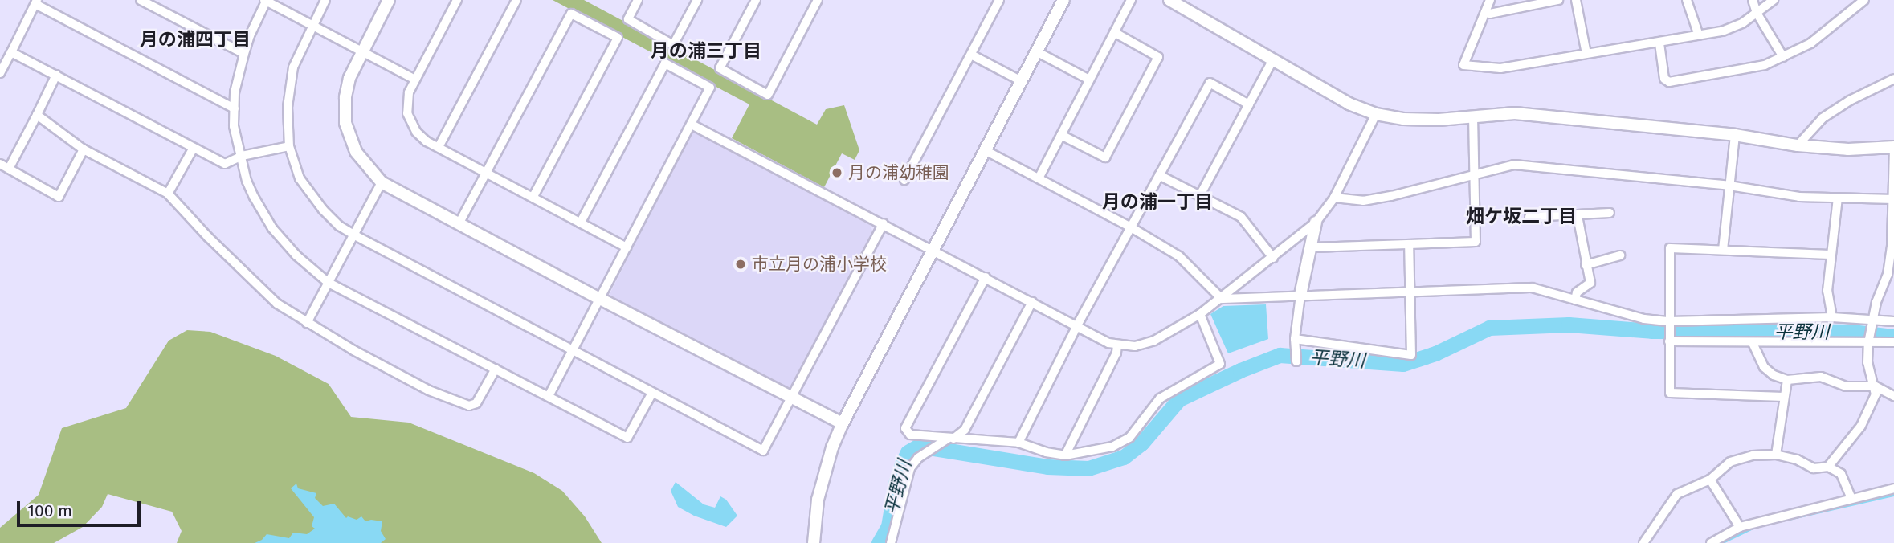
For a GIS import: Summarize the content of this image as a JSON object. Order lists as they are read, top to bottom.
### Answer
{
  "districts": [
    "月の浦四丁目",
    "月の浦三丁目",
    "月の浦一丁目",
    "畑ケ坂二丁目"
  ],
  "water": ["平野川"],
  "places": ["月の浦幼稚園", "市立月の浦小学校"],
  "scale_bar": "100 m"
}
